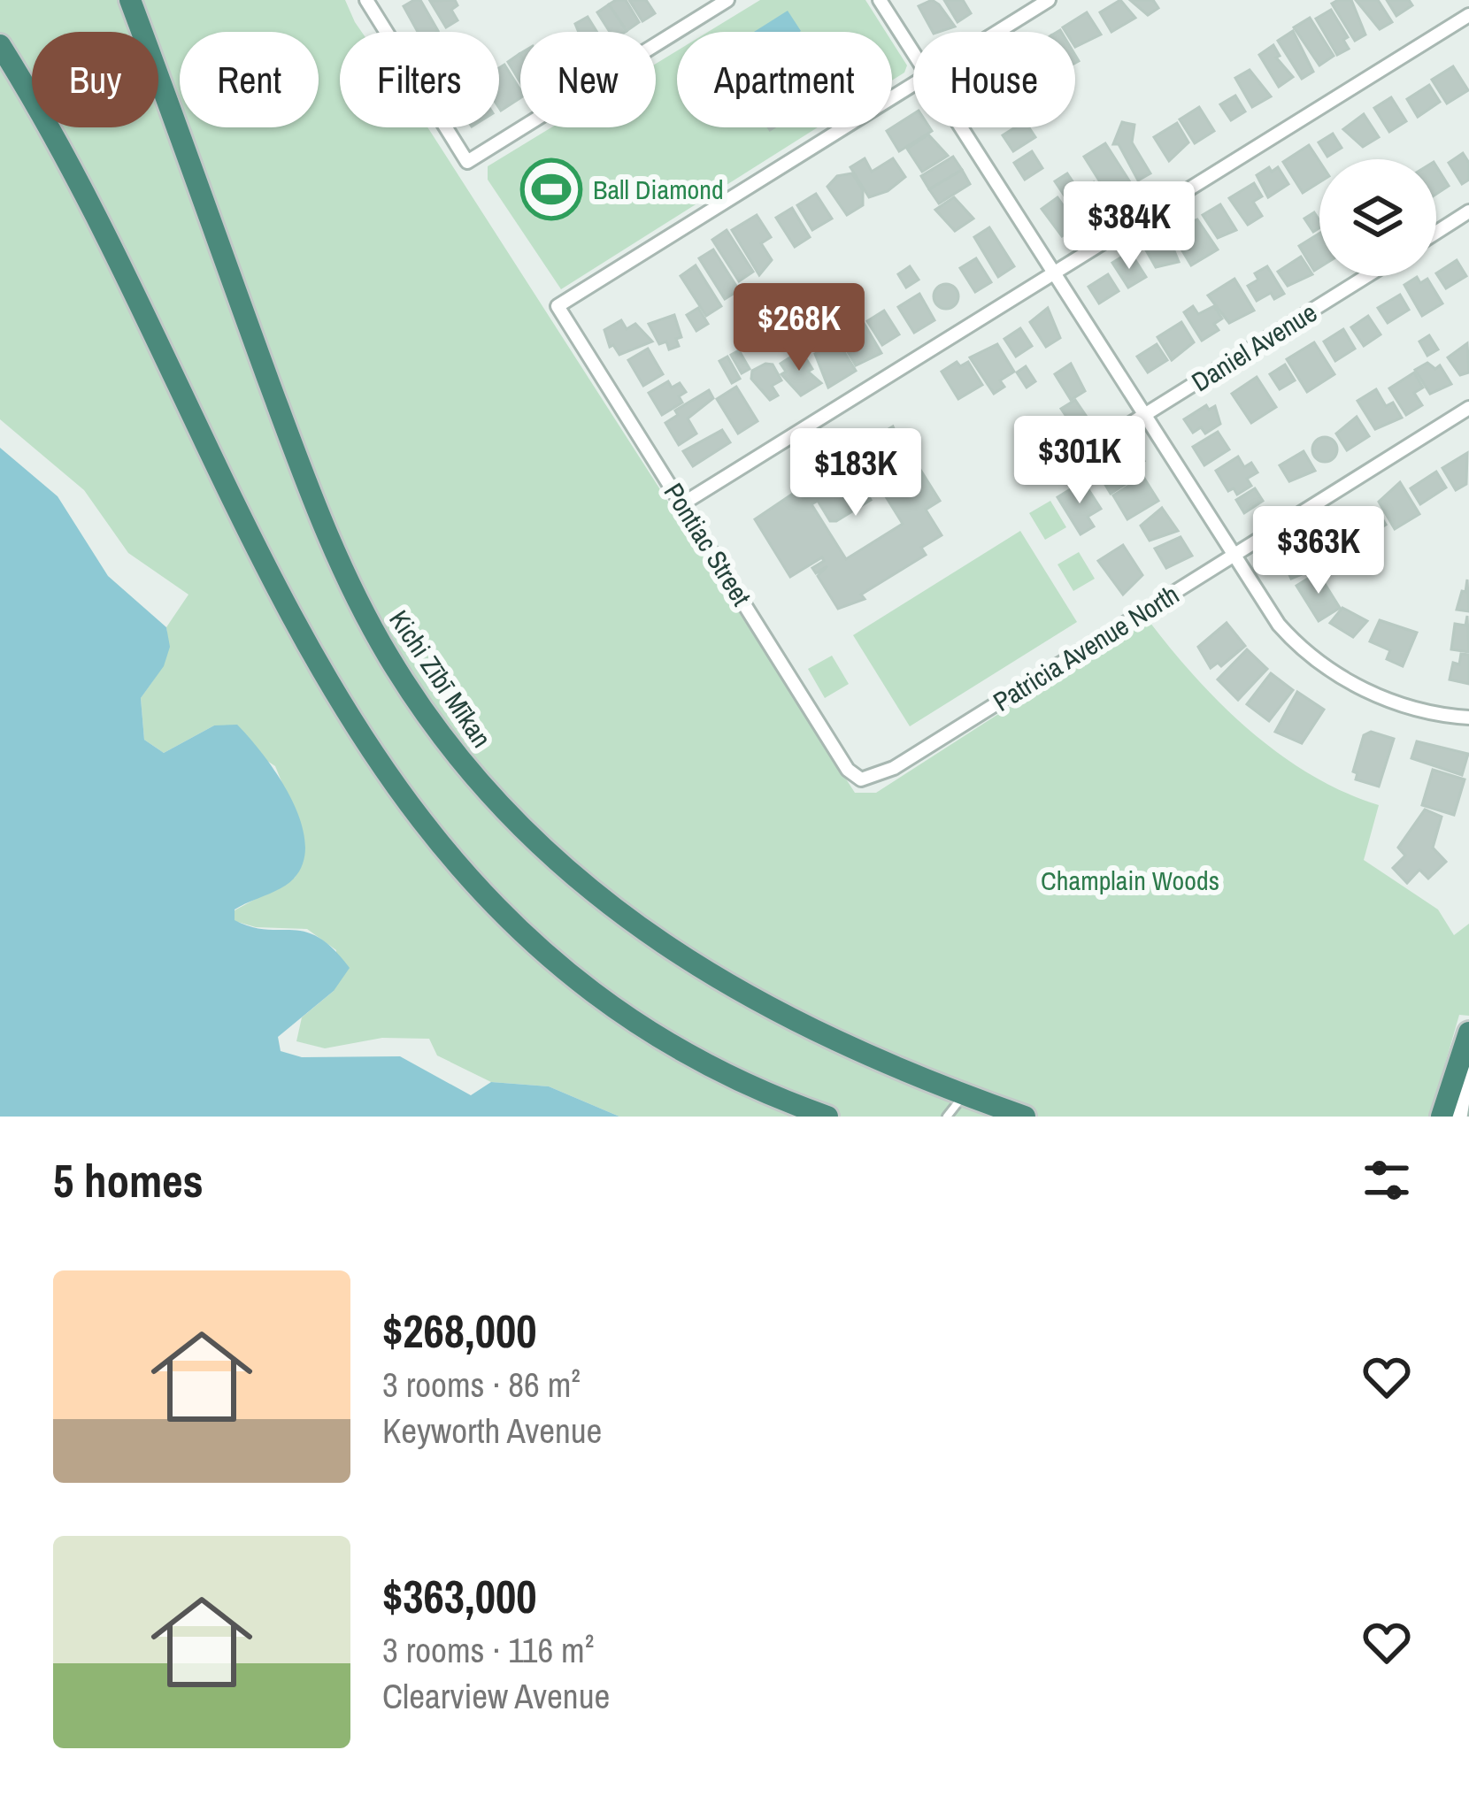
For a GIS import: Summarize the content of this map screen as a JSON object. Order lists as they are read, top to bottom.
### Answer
{
  "streets": {
    "highway": ["Kichi Zībī Mīkan"],
    "street": ["Daniel Avenue", "Pontiac Street", "Patricia Avenue North"]
  },
  "crossings": [
    ["Pontiac Street", "Patricia Avenue North"]
  ],
  "parks": ["Champlain Woods"],
  "places": {
    "sports": ["Ball Diamond"]
  },
  "page": {
    "chip": [
      "Buy",
      "Rent",
      "Filters",
      "New",
      "Apartment",
      "House"
    ],
    "price": [
      "$384K",
      "$268K",
      "$301K",
      "$183K",
      "$363K"
    ],
    "heading": "5 homes",
    "list": [
      {
        "name": "$268,000",
        "note": "3 rooms · 86 m² · Keyworth Avenue"
      },
      {
        "name": "$363,000",
        "note": "3 rooms · 116 m² · Clearview Avenue"
      }
    ]
  }
}
